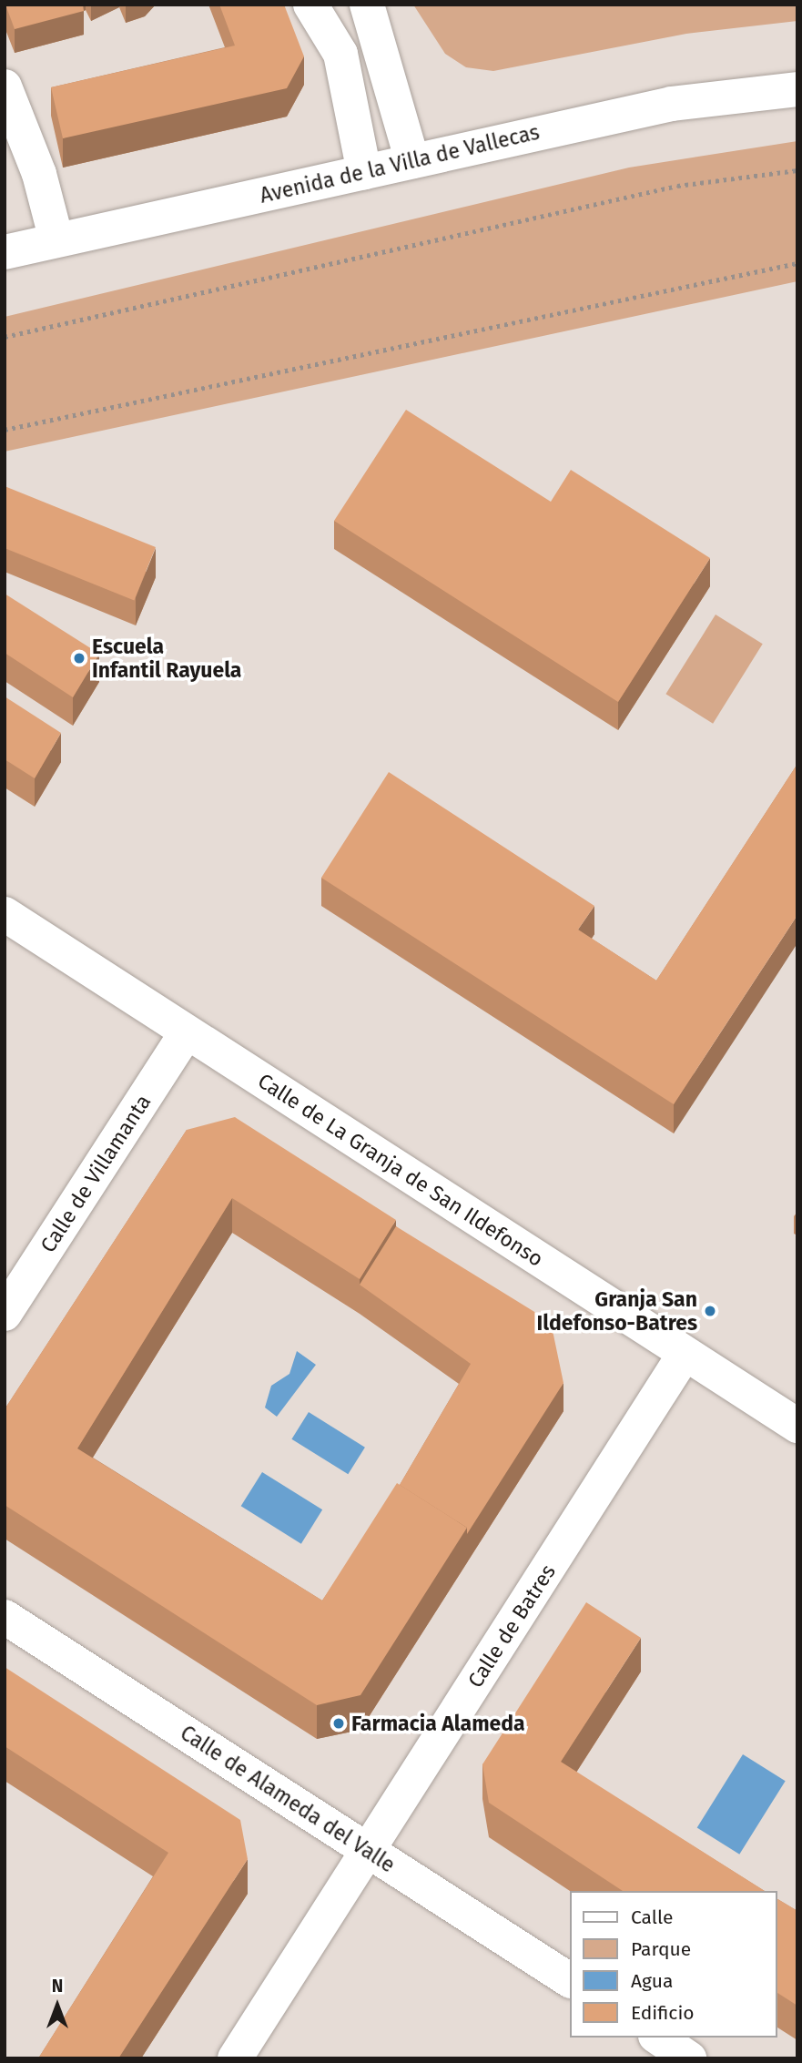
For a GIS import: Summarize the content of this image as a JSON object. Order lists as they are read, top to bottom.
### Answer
{
  "streets": {
    "street": [
      "Avenida de la Villa de Vallecas",
      "Calle de La Granja de San Ildefonso",
      "Calle de Villamanta",
      "Calle de Batres",
      "Calle de Alameda del Valle"
    ]
  },
  "crossings": [
    ["Calle de La Granja de San Ildefonso", "Calle de Villamanta"],
    ["Calle de La Granja de San Ildefonso", "Calle de Batres"],
    ["Calle de Batres", "Calle de Alameda del Valle"]
  ],
  "places": ["Escuela Infantil Rayuela", "Granja San Ildefonso-Batres", "Farmacia Alameda"],
  "legend": [
    "Calle",
    "Parque",
    "Agua",
    "Edificio"
  ],
  "north": "top"
}
